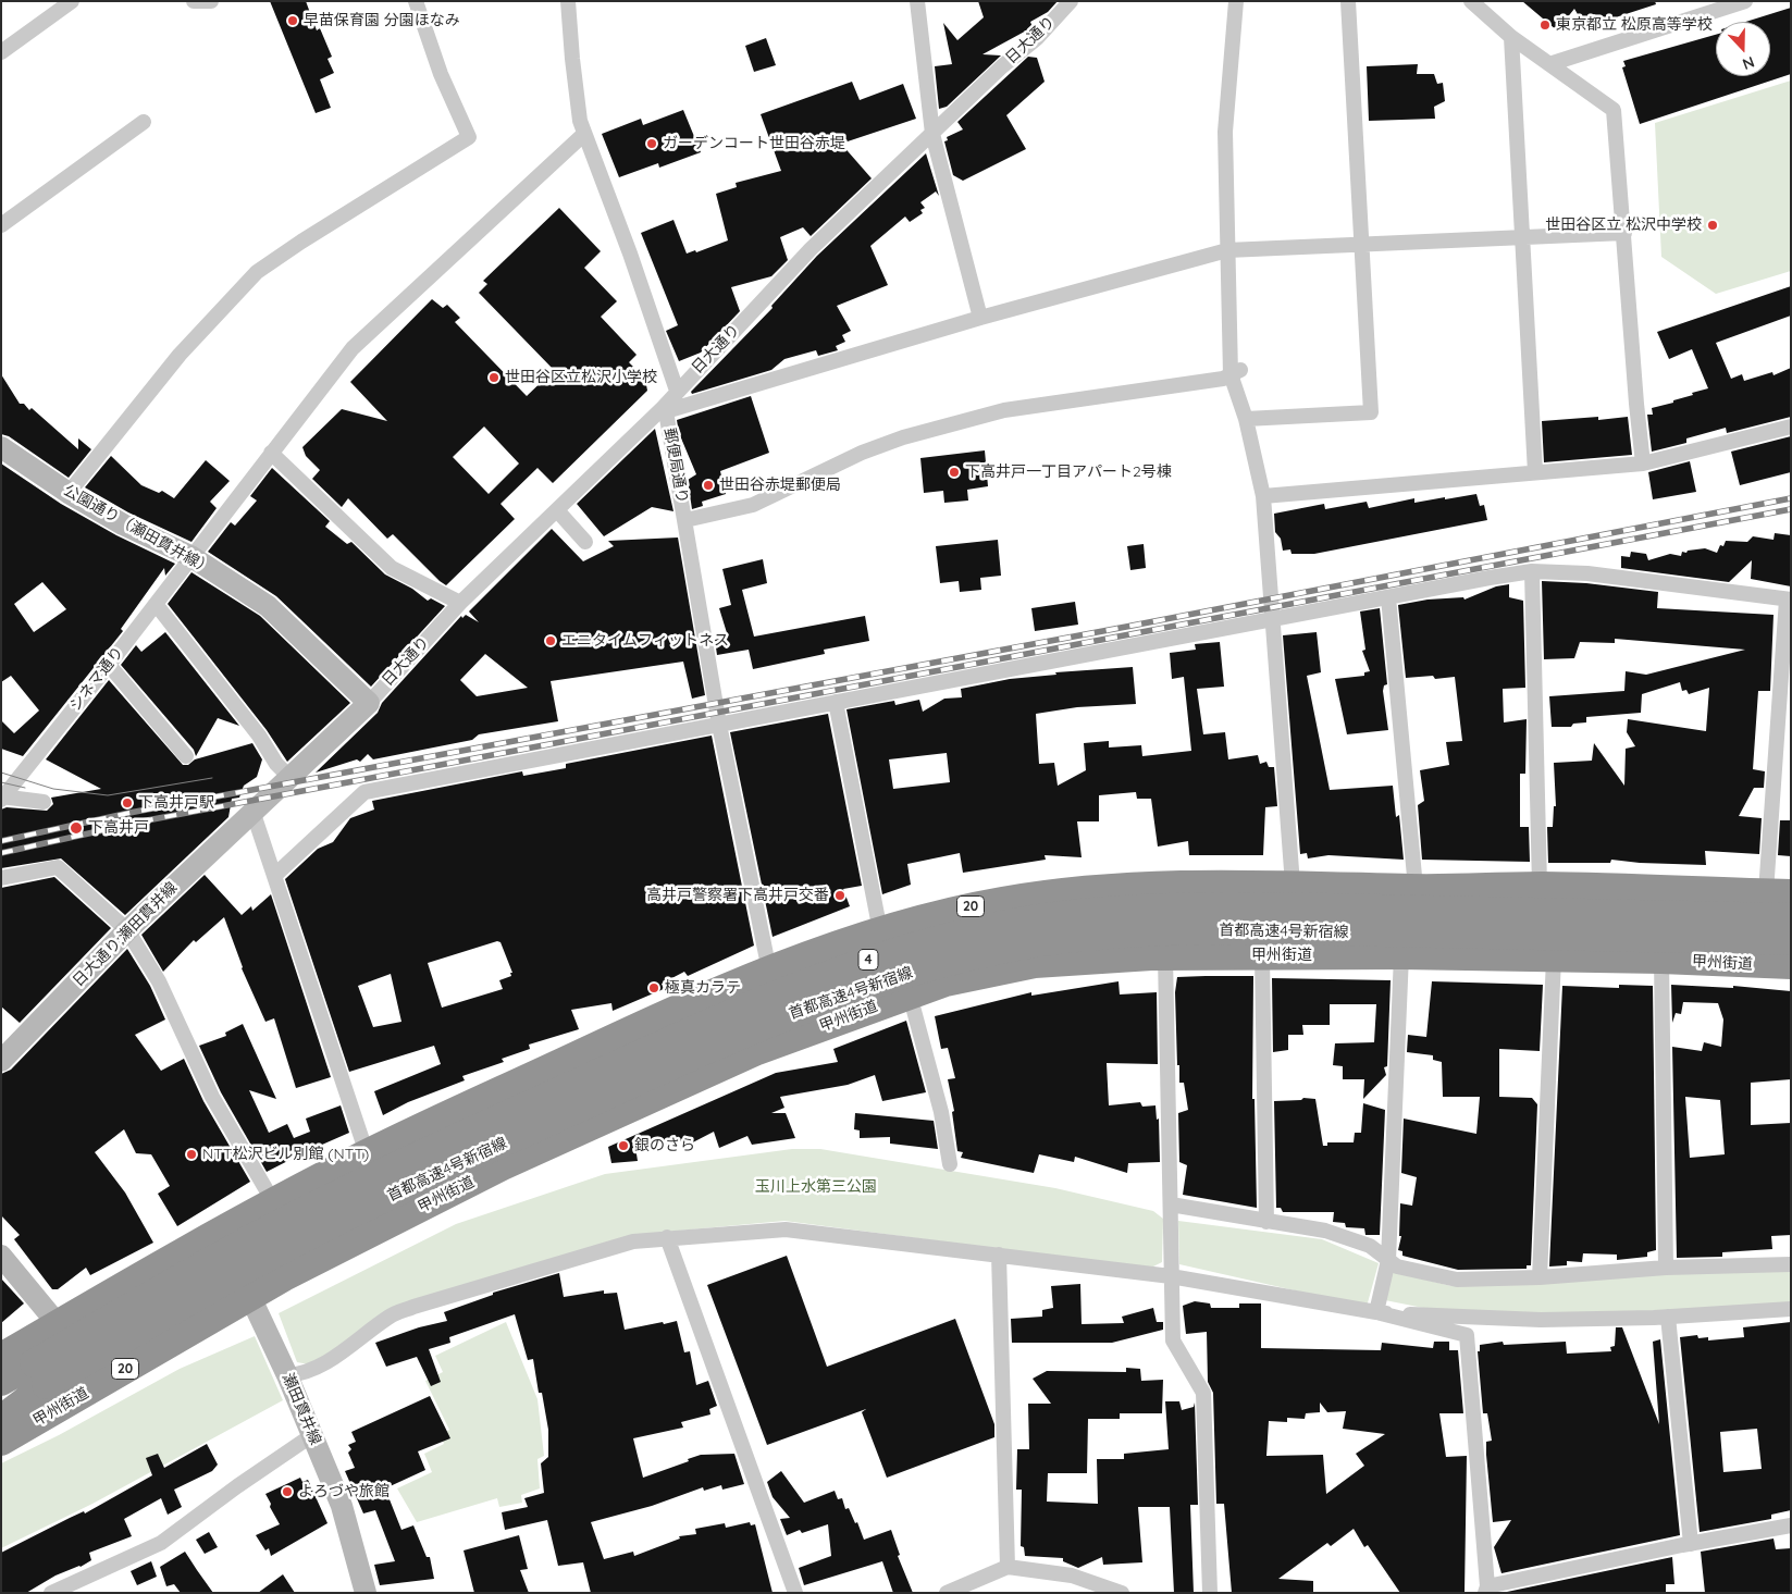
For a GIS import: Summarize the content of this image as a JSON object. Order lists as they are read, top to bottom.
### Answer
{
  "streets": {
    "highway": [
      "20",
      "首都高速4号新宿線",
      "甲州街道",
      "4"
    ],
    "main road": ["公園通り（瀬田貫井線）", "日大通り;瀬田貫井線", "瀬田貫井線"],
    "street": ["日大通り", "郵便局通り", "シネマ通り"]
  },
  "crossings": [
    ["日大通り", "郵便局通り"],
    ["日大通り", "公園通り（瀬田貫井線）"],
    ["郵便局通り", "20"],
    ["公園通り（瀬田貫井線）", "シネマ通り"],
    ["20", "瀬田貫井線"],
    ["首都高速4号新宿線", "4"],
    ["甲州街道", "瀬田貫井線"]
  ],
  "parks": ["玉川上水第三公園"],
  "places": [
    "早苗保育園 分園ほなみ",
    "東京都立 松原高等学校",
    "ガーデンコート世田谷赤堤",
    "世田谷区立 松沢中学校",
    "世田谷区立松沢小学校",
    "下高井戸一丁目アパート2号棟",
    "世田谷赤堤郵便局",
    "エニタイムフィットネス",
    "下高井戸駅",
    "下高井戸",
    "高井戸警察署下高井戸交番",
    "極真カラテ",
    "銀のさら",
    "NTT松沢ビル別館 (NTT)",
    "よろづや旅館"
  ],
  "north": "bottom"
}
